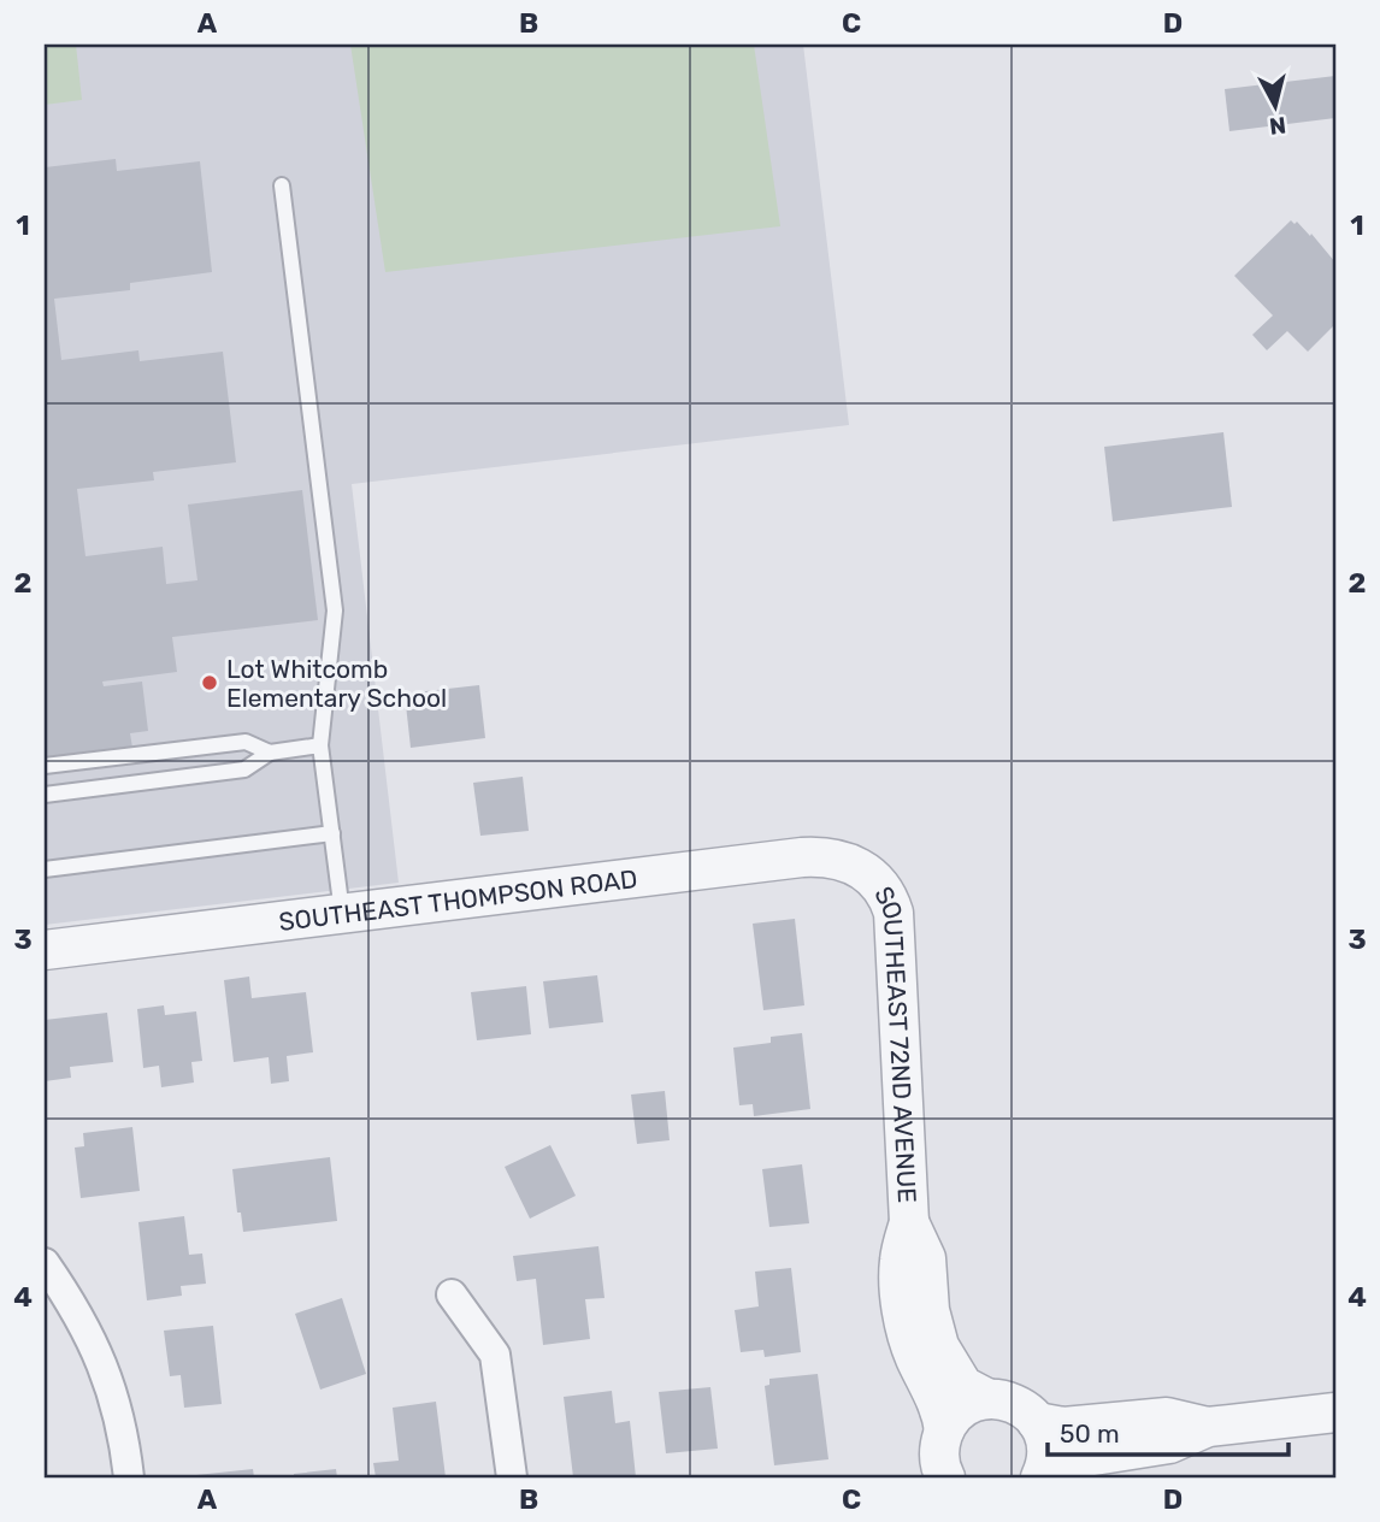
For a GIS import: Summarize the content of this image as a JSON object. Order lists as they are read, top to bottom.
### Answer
{
  "streets": {
    "street": ["SOUTHEAST THOMPSON ROAD", "SOUTHEAST 72ND AVENUE"]
  },
  "crossings": [
    ["SOUTHEAST THOMPSON ROAD", "SOUTHEAST 72ND AVENUE"]
  ],
  "places": ["Lot Whitcomb Elementary School"],
  "scale_bar": "50 m",
  "north": "bottom",
  "grid": {
    "columns": [
      "A",
      "B",
      "C",
      "D"
    ],
    "rows": [
      "1",
      "2",
      "3",
      "4"
    ]
  }
}
